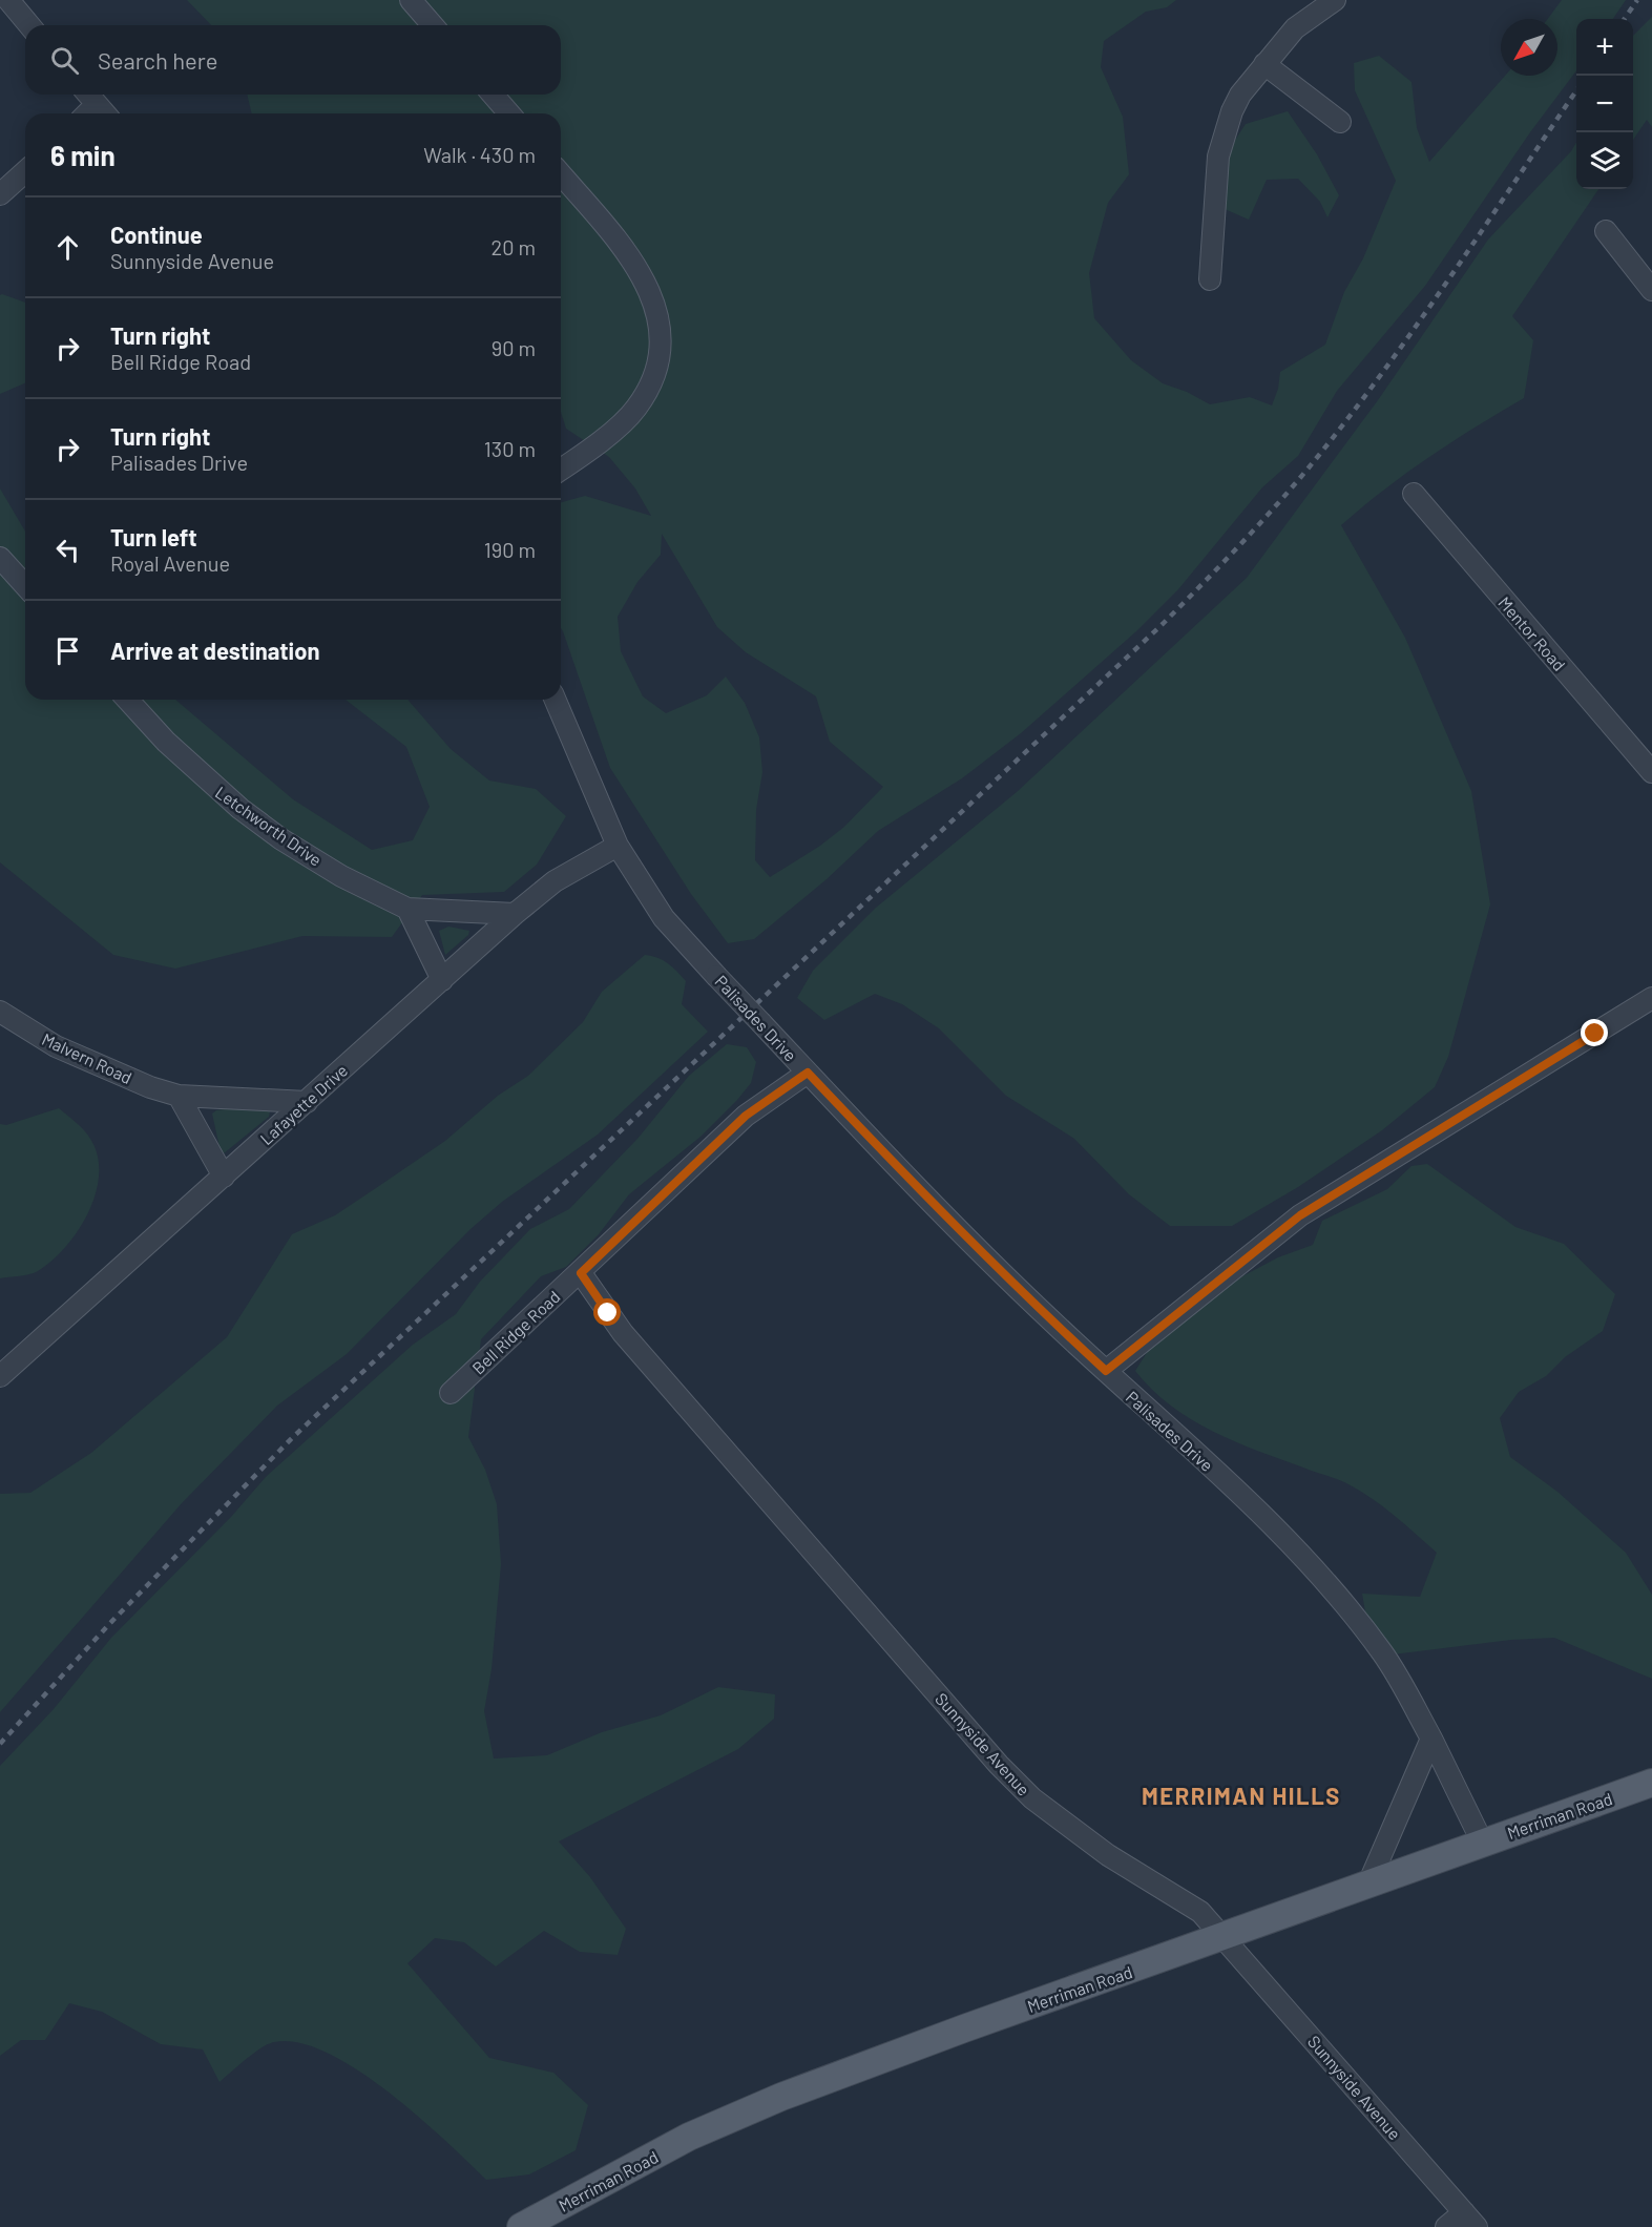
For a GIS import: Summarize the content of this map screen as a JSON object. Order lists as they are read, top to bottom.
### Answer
{
  "streets": {
    "main road": ["Merriman Road"],
    "street": [
      "Mentor Road",
      "Letchworth Drive",
      "Palisades Drive",
      "Malvern Road",
      "Lafayette Drive",
      "Bell Ridge Road",
      "Sunnyside Avenue"
    ]
  },
  "crossings": [
    ["Letchworth Drive", "Lafayette Drive"],
    ["Palisades Drive", "Lafayette Drive"],
    ["Palisades Drive", "Bell Ridge Road"],
    ["Palisades Drive", "Merriman Road"],
    ["Malvern Road", "Lafayette Drive"],
    ["Bell Ridge Road", "Sunnyside Avenue"],
    ["Sunnyside Avenue", "Merriman Road"]
  ],
  "districts": ["MERRIMAN HILLS"],
  "north": "bottom left",
  "page": {
    "map_buttons": ["+", "−"],
    "search": "Search here",
    "heading": ["6 min", "Walk · 430 m"],
    "list": [
      ["Continue", "Sunnyside Avenue", "20 m"],
      ["Turn right", "Bell Ridge Road", "90 m"],
      ["Turn right", "Palisades Drive", "130 m"],
      ["Turn left", "Royal Avenue", "190 m"],
      "Arrive at destination"
    ]
  }
}
